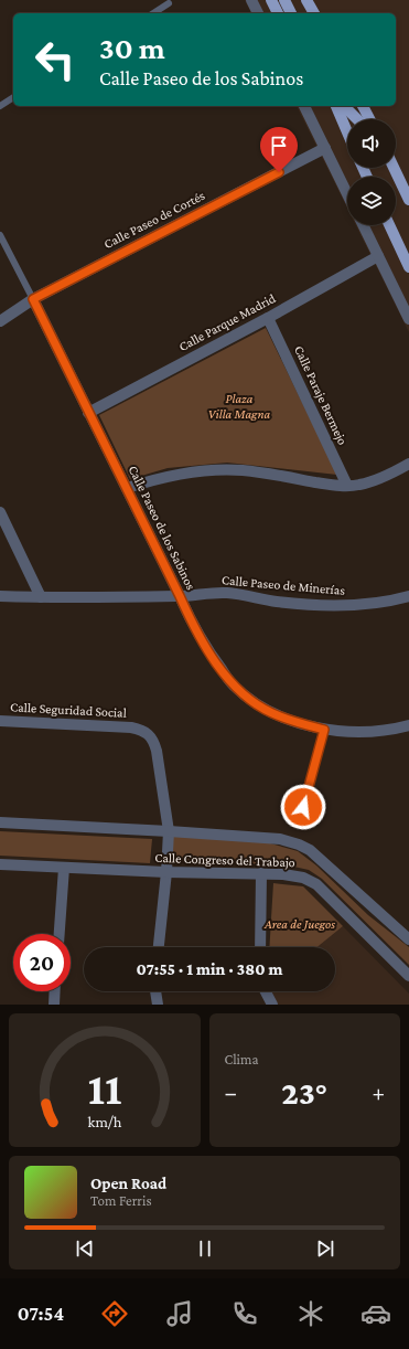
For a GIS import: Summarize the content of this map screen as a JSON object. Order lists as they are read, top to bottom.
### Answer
{
  "streets": {
    "street": [
      "Calle Paseo de Cortés",
      "Calle Parque Madrid",
      "Calle Paraje Bermejo",
      "Calle Paseo de los Sabinos",
      "Calle Paseo de Minerías",
      "Calle Seguridad Social",
      "Calle Congreso del Trabajo"
    ]
  },
  "crossings": [
    ["Calle Paseo de Cortés", "Calle Paseo de los Sabinos"],
    ["Calle Parque Madrid", "Calle Paraje Bermejo"],
    ["Calle Parque Madrid", "Calle Paseo de los Sabinos"],
    ["Calle Paseo de los Sabinos", "Calle Paseo de Minerías"],
    ["Calle Seguridad Social", "Calle Congreso del Trabajo"]
  ],
  "parks": ["Plaza Villa Magna", "Area de Juegos"],
  "page": {
    "turn": ["30 m", "Calle Paseo de los Sabinos"],
    "limit": "20",
    "trip": "07:55 · 1 min · 380 m",
    "tile": "Clima",
    "heat": ["−", "23°", "+"],
    "song": ["Open Road", "Tom Ferris"],
    "tabs": "07:54",
    "gauge": ["11", "km/h"]
  }
}
